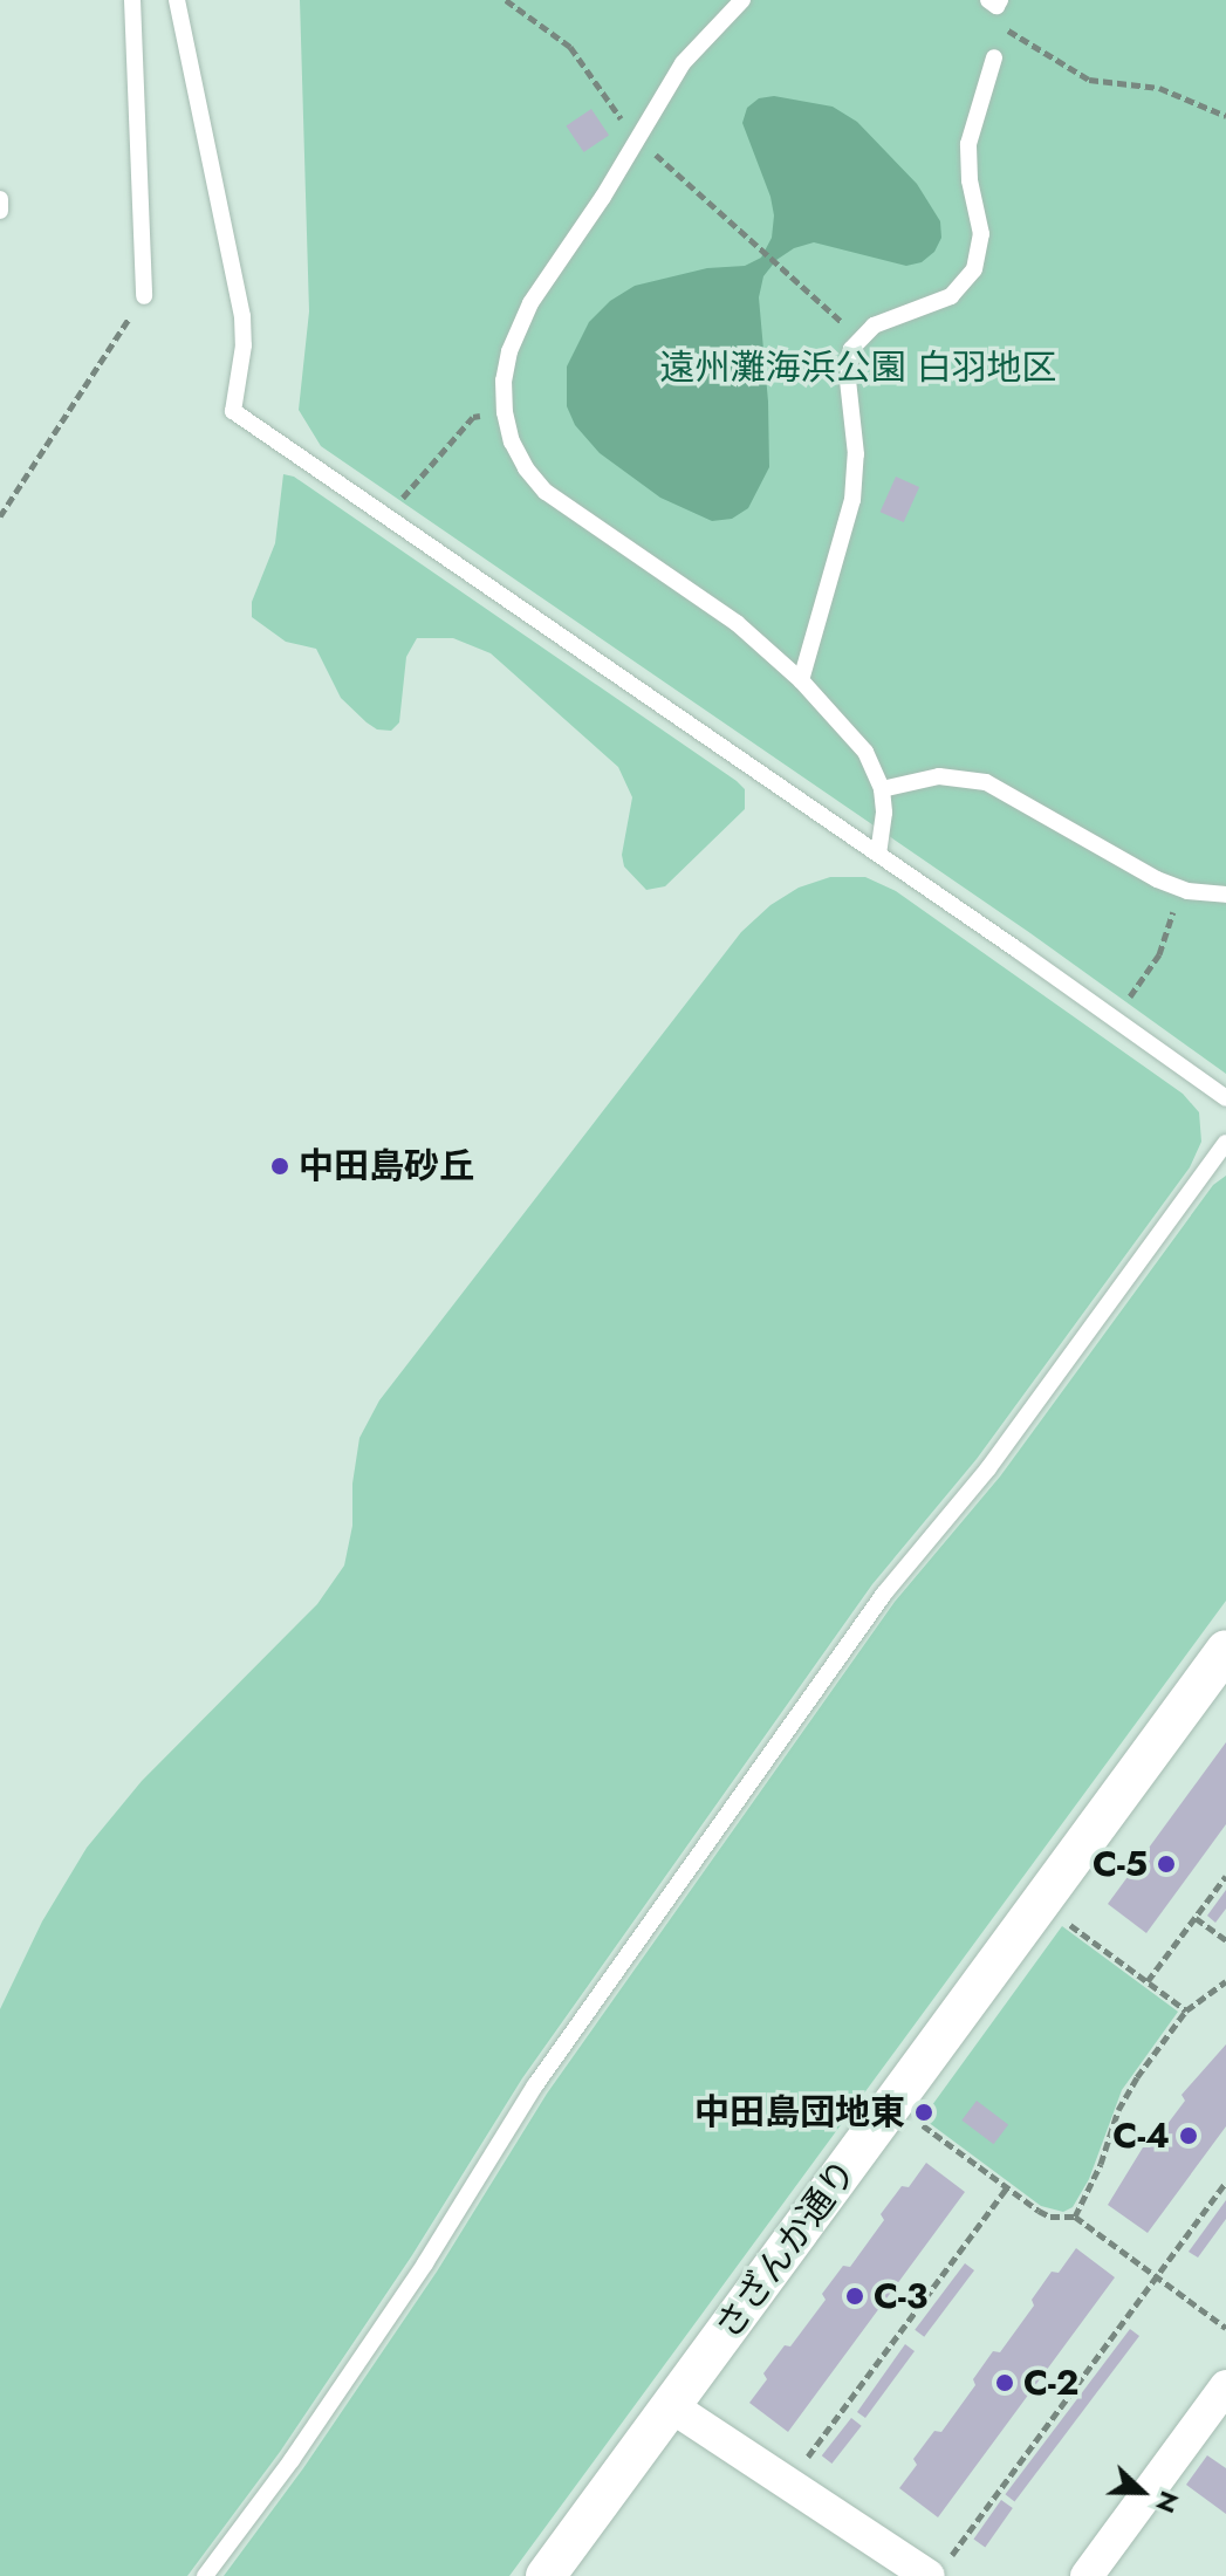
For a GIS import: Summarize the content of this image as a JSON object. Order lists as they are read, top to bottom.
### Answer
{
  "streets": {
    "street": ["さざんか通り"]
  },
  "parks": ["遠州灘海浜公園 白羽地区"],
  "places": [
    "中田島砂丘",
    "C-5",
    "中田島団地東",
    "C-4",
    "C-3",
    "C-2"
  ],
  "north": "right"
}
